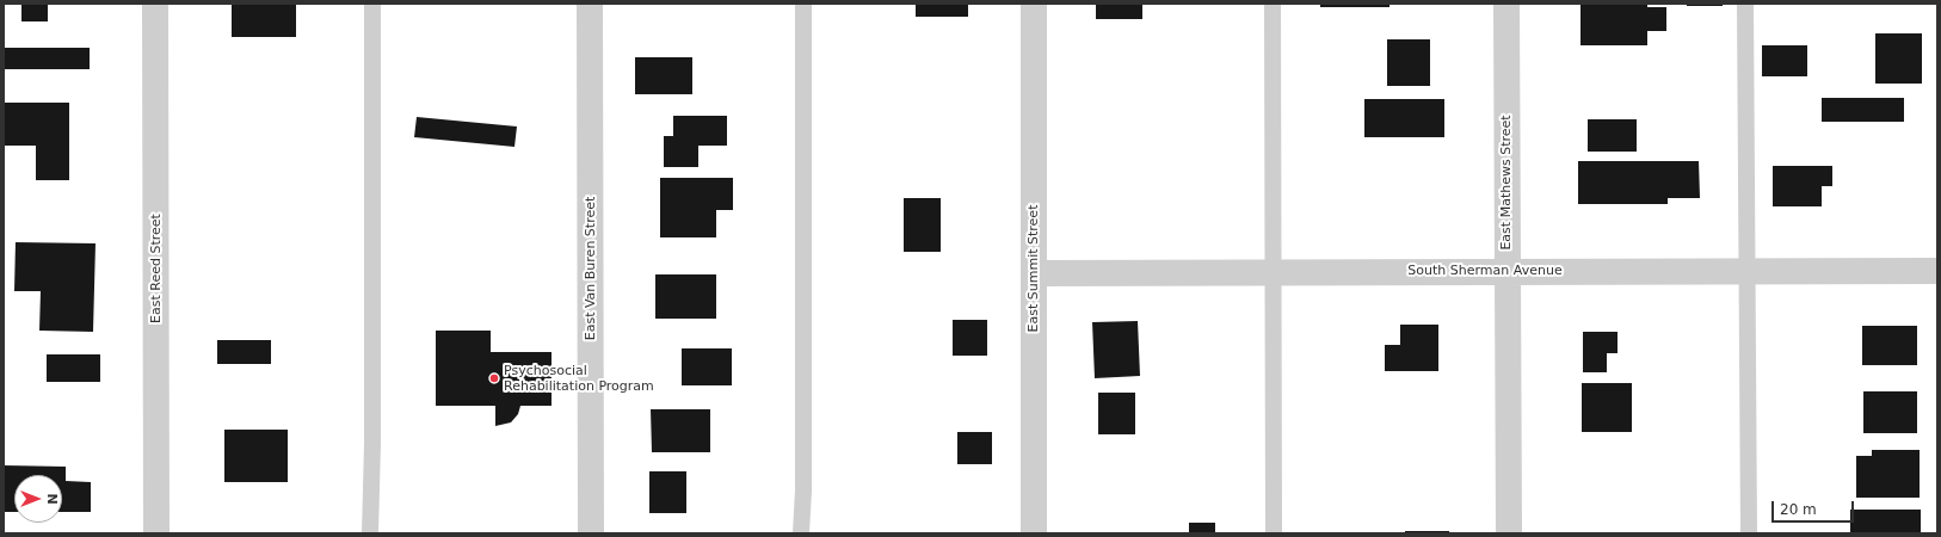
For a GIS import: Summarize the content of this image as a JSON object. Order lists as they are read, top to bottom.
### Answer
{
  "streets": {
    "street": [
      "East Mathews Street",
      "East Reed Street",
      "East Van Buren Street",
      "East Summit Street",
      "South Sherman Avenue"
    ]
  },
  "crossings": [
    ["East Mathews Street", "South Sherman Avenue"],
    ["East Summit Street", "South Sherman Avenue"]
  ],
  "places": ["Psychosocial Rehabilitation Program"],
  "scale_bar": "20 m",
  "north": "right"
}
